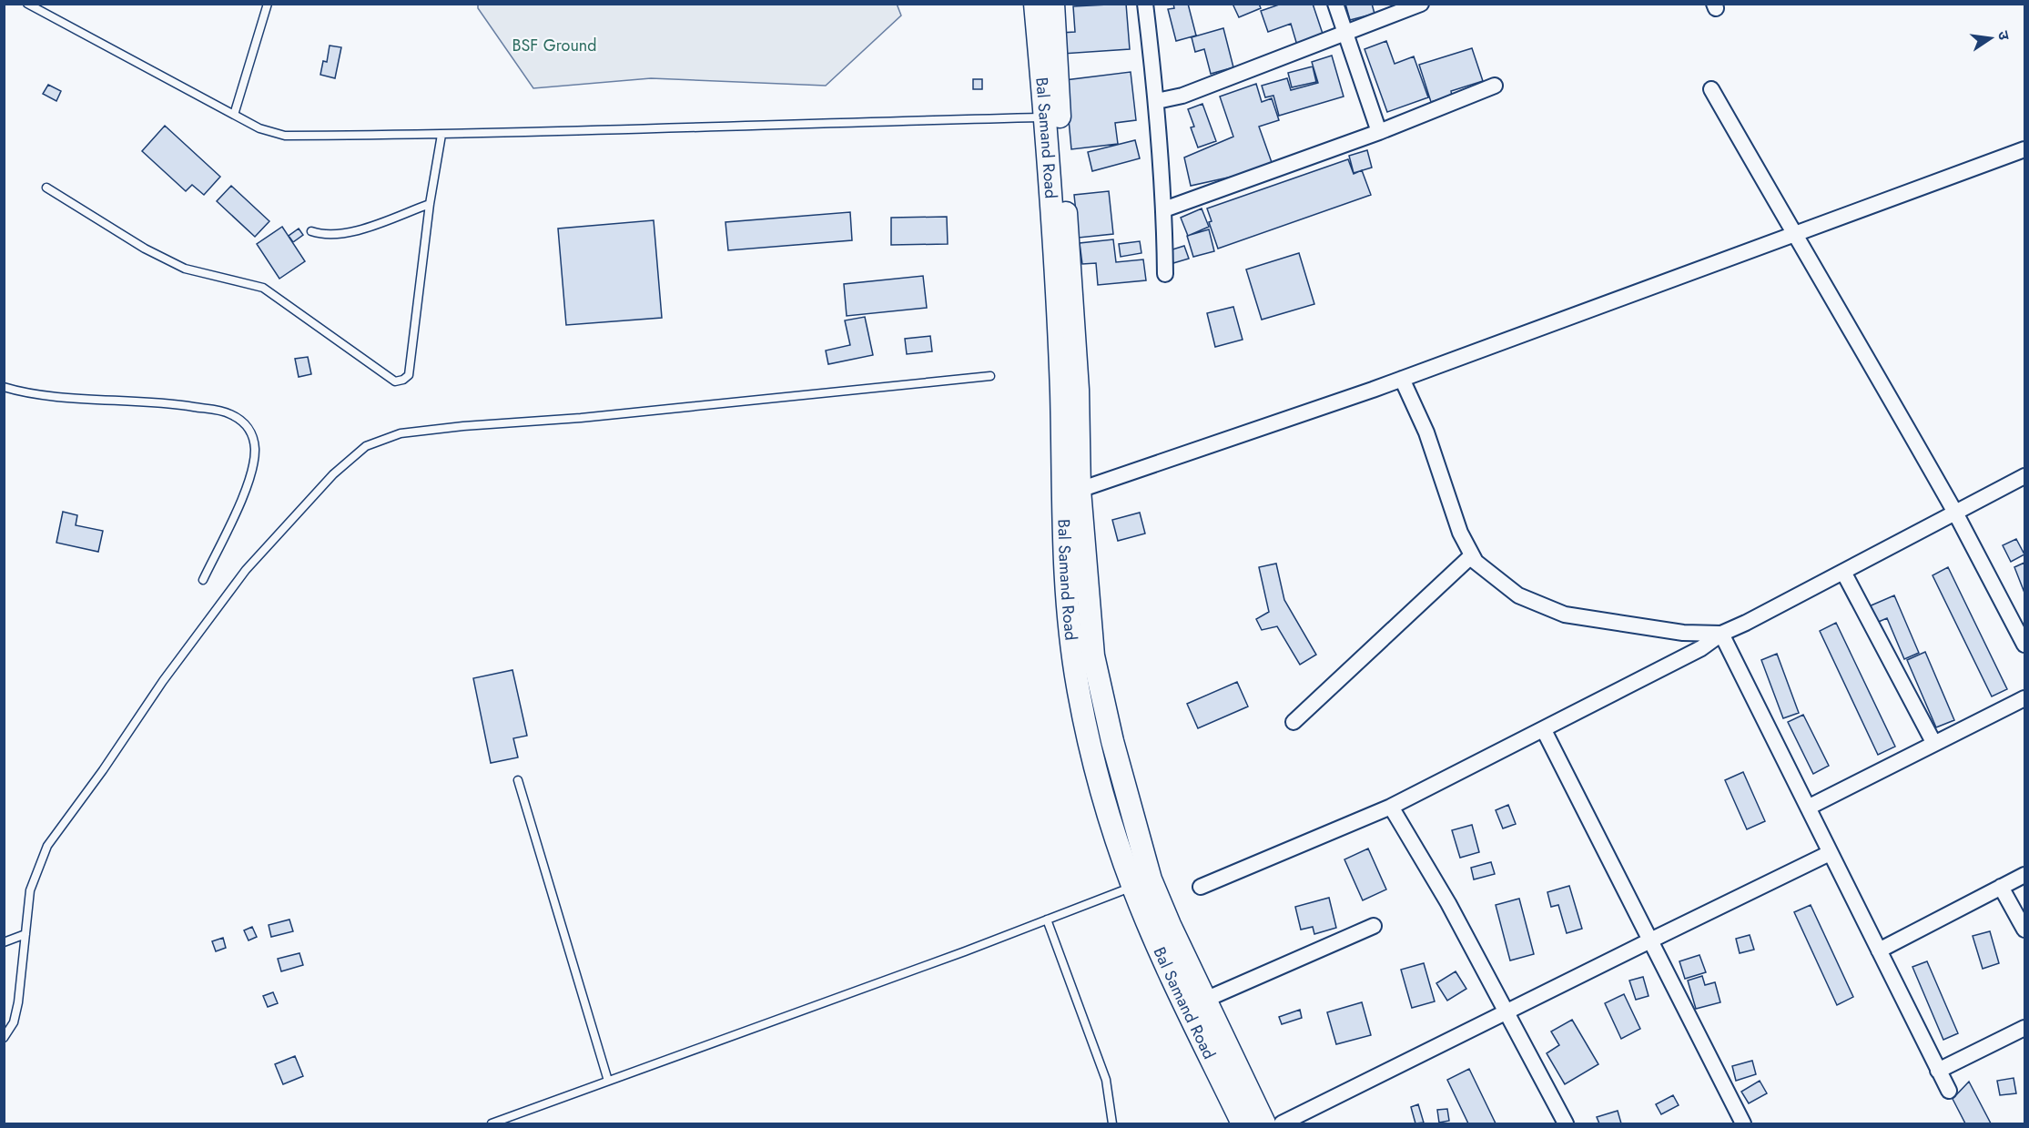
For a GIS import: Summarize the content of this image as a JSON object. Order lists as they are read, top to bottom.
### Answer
{
  "streets": {
    "main road": ["Bal Samand Road"]
  },
  "parks": ["BSF Ground"],
  "north": "right"
}
